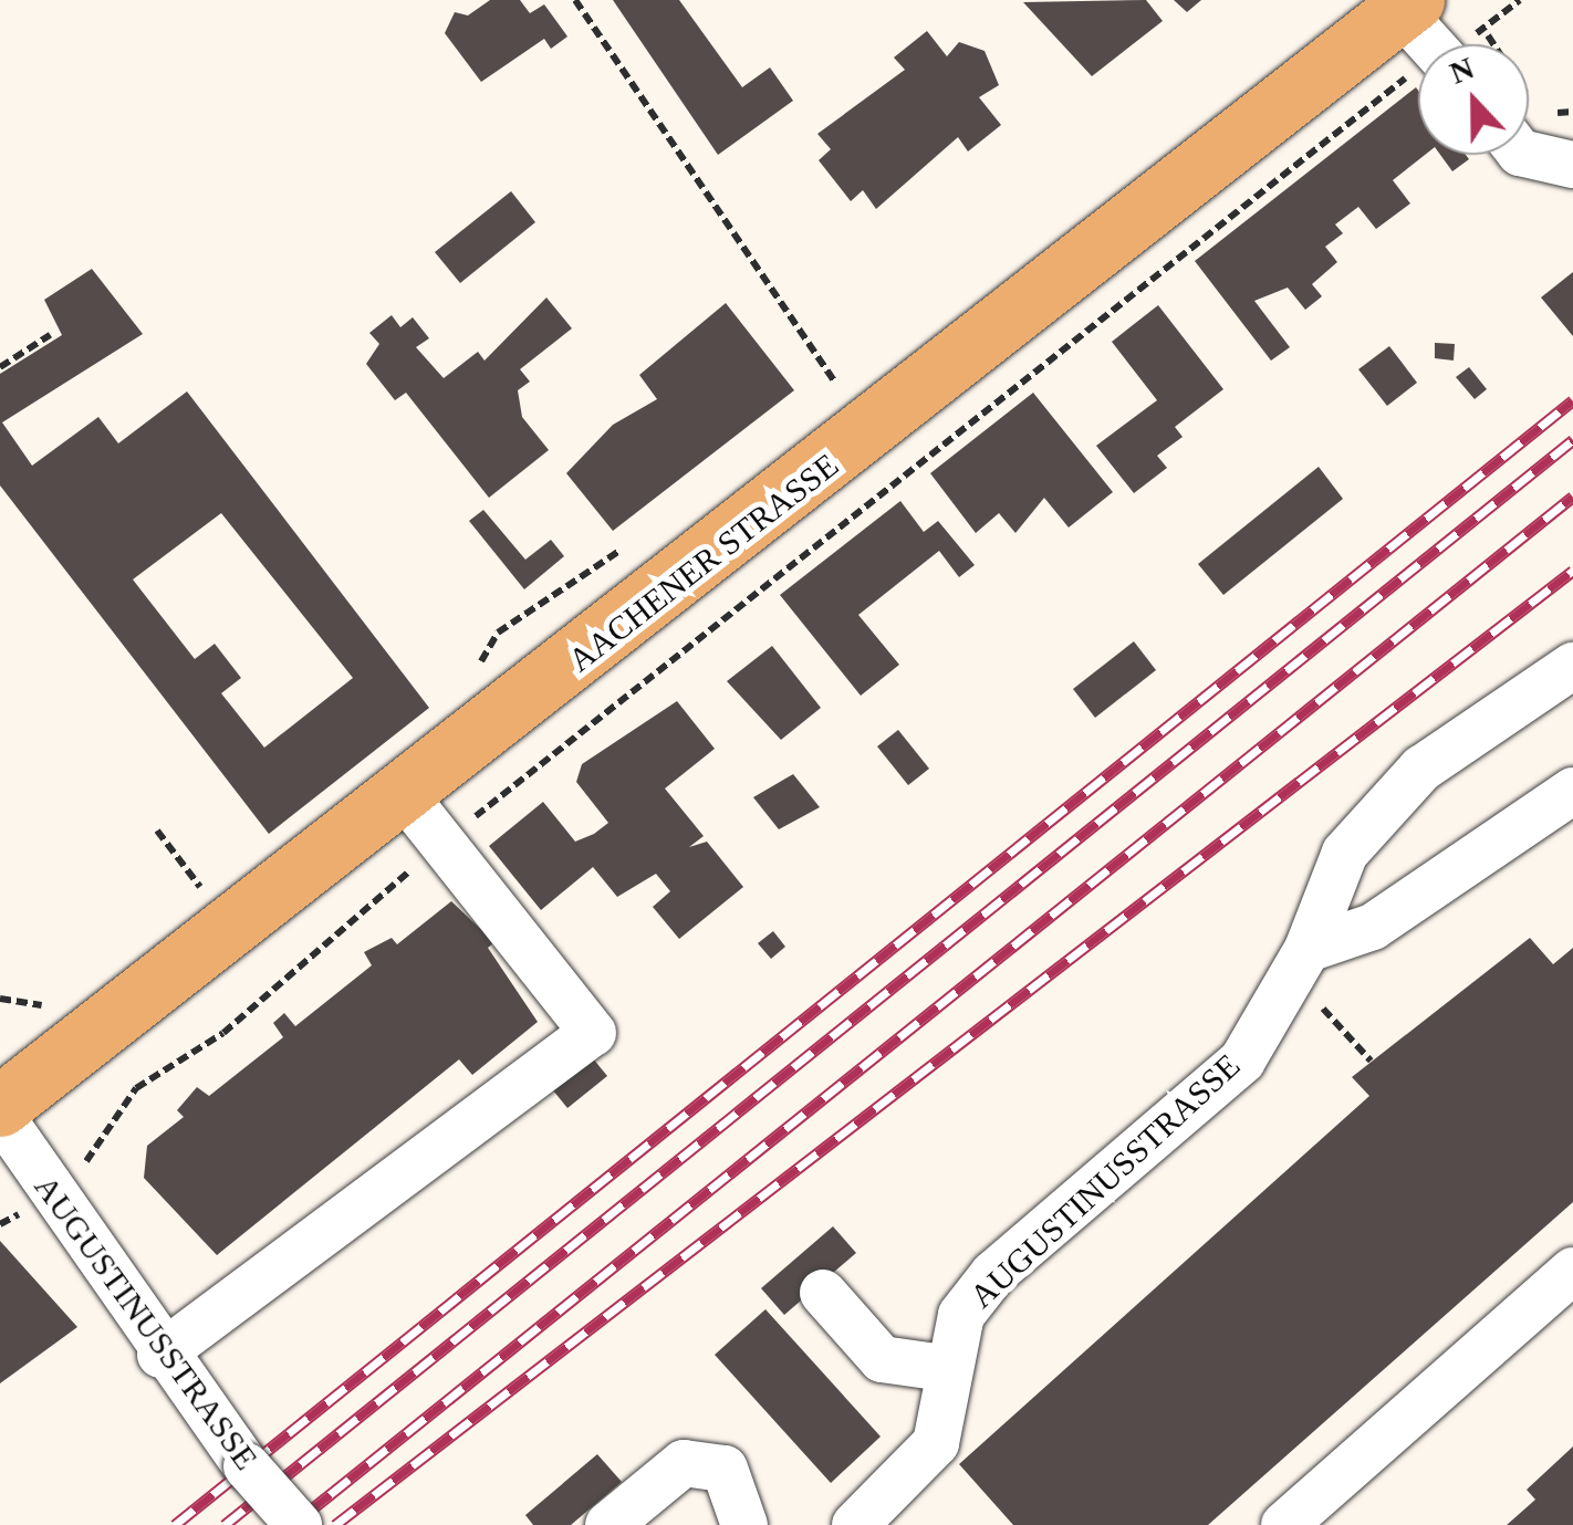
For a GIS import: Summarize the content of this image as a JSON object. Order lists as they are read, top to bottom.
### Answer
{
  "streets": {
    "main road": ["AACHENER STRASSE"],
    "street": ["AUGUSTINUSSTRASSE"]
  },
  "north": "top"
}
